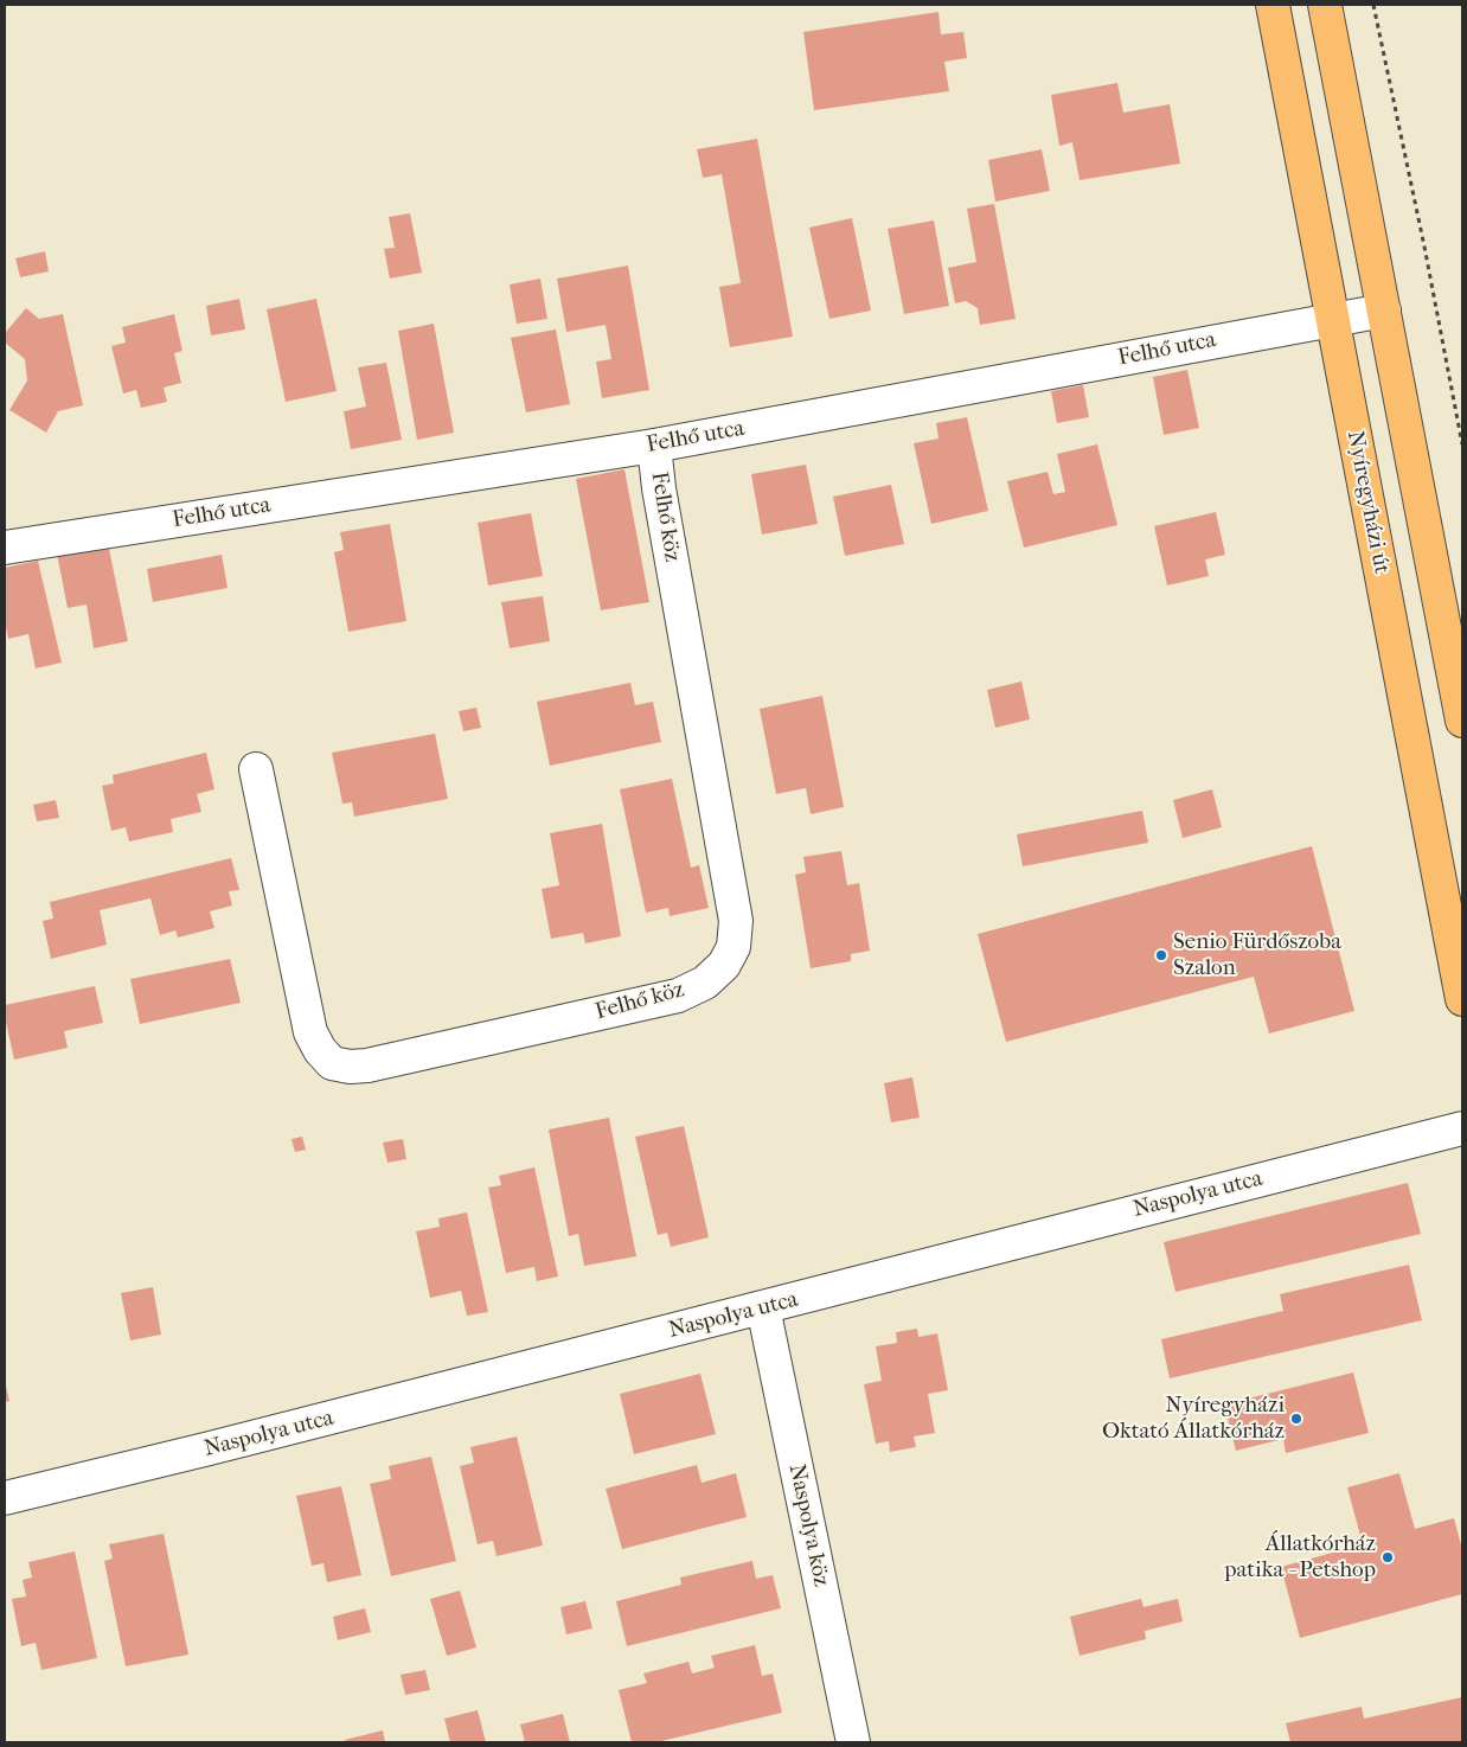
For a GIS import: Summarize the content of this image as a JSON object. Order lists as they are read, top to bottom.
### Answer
{
  "streets": {
    "main road": ["Nyíregyházi út"],
    "street": [
      "Felhő utca",
      "Felhő köz",
      "Naspolya utca",
      "Naspolya köz"
    ]
  },
  "crossings": [
    ["Felhő utca", "Nyíregyházi út"],
    ["Felhő utca", "Felhő köz"],
    ["Naspolya utca", "Naspolya köz"]
  ],
  "places": ["Senio Fürdőszoba Szalon", "Nyíregyházi Oktató Állatkórház", "Állatkórház patika - Petshop"]
}
